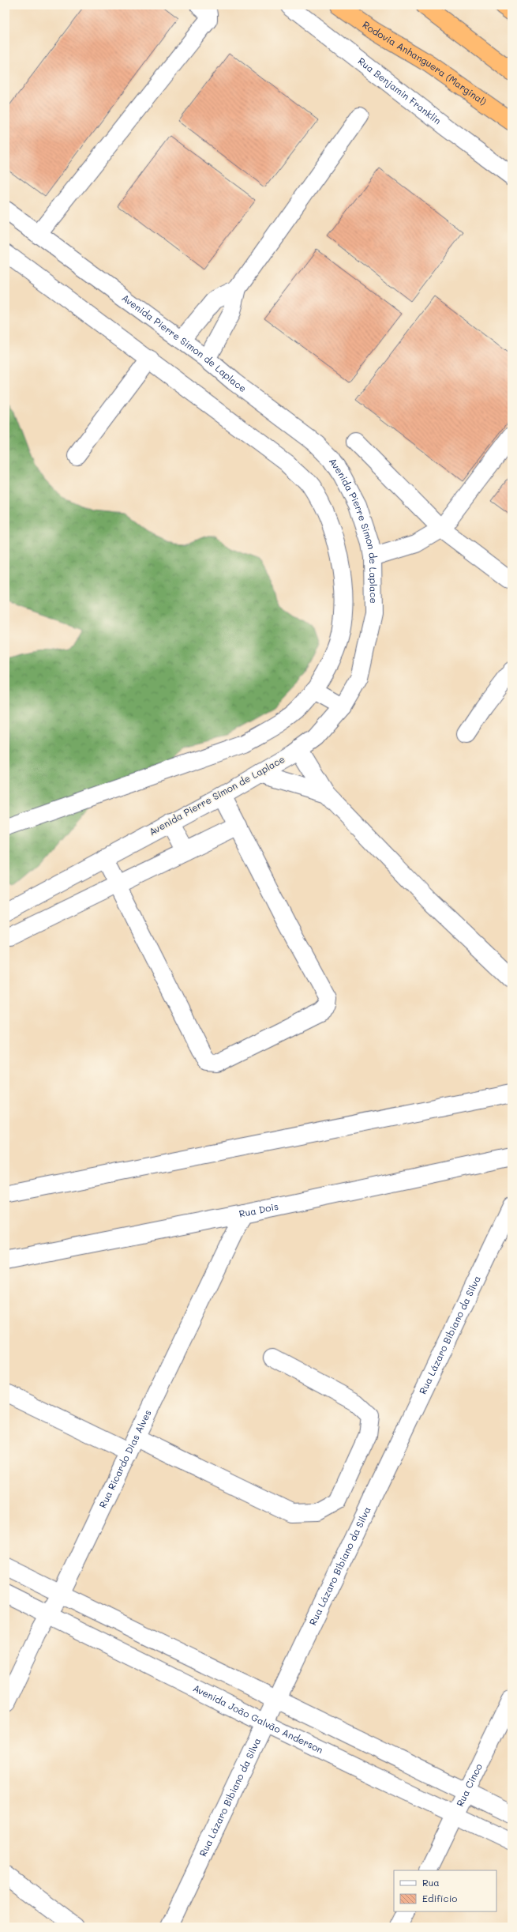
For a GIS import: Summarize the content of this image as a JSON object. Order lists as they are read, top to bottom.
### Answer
{
  "streets": {
    "highway": ["Rodovia Anhanguera (Marginal)"],
    "street": [
      "Rua Benjamin Franklin",
      "Avenida Pierre Simon de Laplace",
      "Rua Dois",
      "Rua Lázaro Bibiano da Silva",
      "Rua Ricardo Dias Alves",
      "Avenida João Galvão Anderson",
      "Rua Cinco"
    ]
  },
  "crossings": [
    ["Rua Dois", "Rua Ricardo Dias Alves"],
    ["Rua Lázaro Bibiano da Silva", "Avenida João Galvão Anderson"],
    ["Rua Ricardo Dias Alves", "Avenida João Galvão Anderson"],
    ["Avenida João Galvão Anderson", "Rua Cinco"]
  ],
  "legend": ["Rua", "Edifício"]
}
